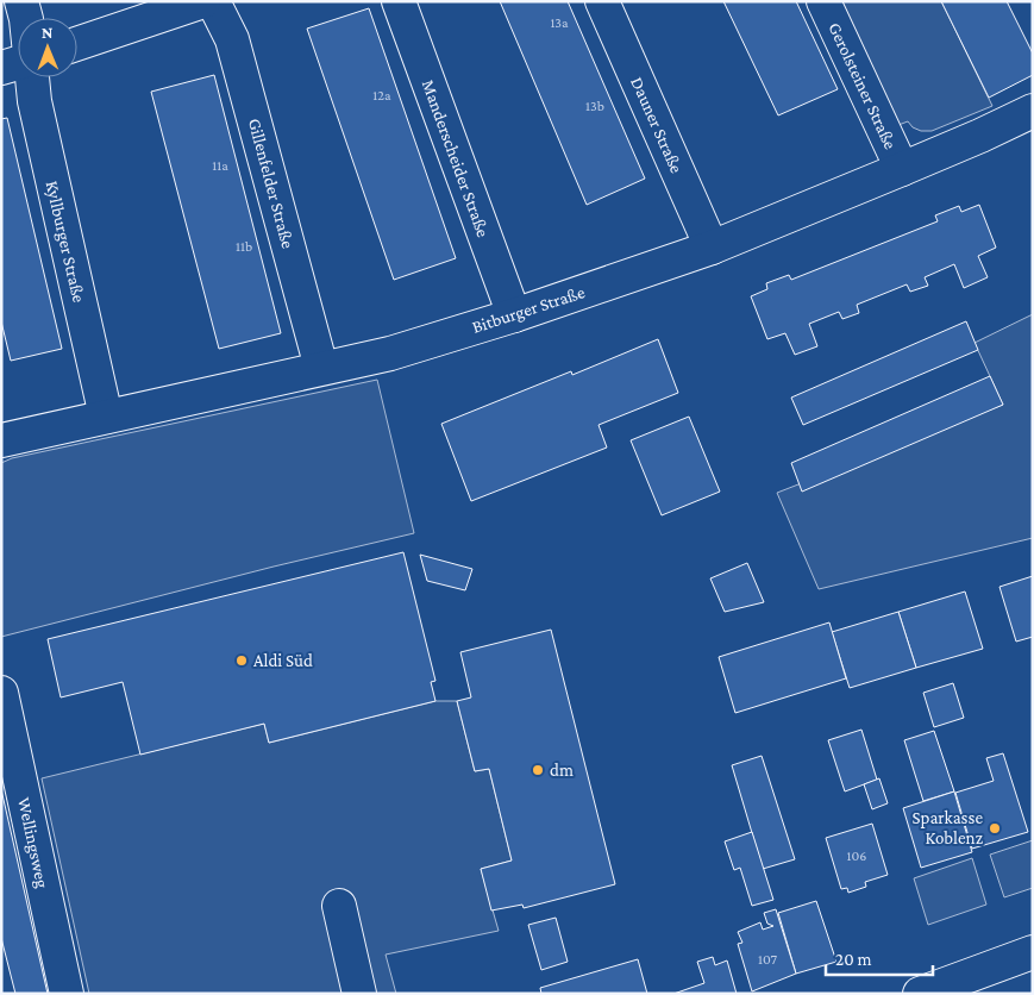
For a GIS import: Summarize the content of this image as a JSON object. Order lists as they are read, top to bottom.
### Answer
{
  "streets": {
    "street": [
      "Gerolsteiner Straße",
      "Dauner Straße",
      "Manderscheider Straße",
      "Gillenfelder Straße",
      "Kyllburger Straße",
      "Bitburger Straße",
      "Wellingsweg"
    ]
  },
  "crossings": [
    ["Gerolsteiner Straße", "Bitburger Straße"],
    ["Dauner Straße", "Bitburger Straße"],
    ["Manderscheider Straße", "Bitburger Straße"],
    ["Gillenfelder Straße", "Bitburger Straße"],
    ["Kyllburger Straße", "Bitburger Straße"]
  ],
  "places": ["Aldi Süd", "dm", "Sparkasse Koblenz"],
  "house_numbers": [
    "13a",
    "12a",
    "13b",
    "11a",
    "11b",
    "106",
    "107"
  ],
  "scale_bar": "20 m",
  "north": "top"
}
